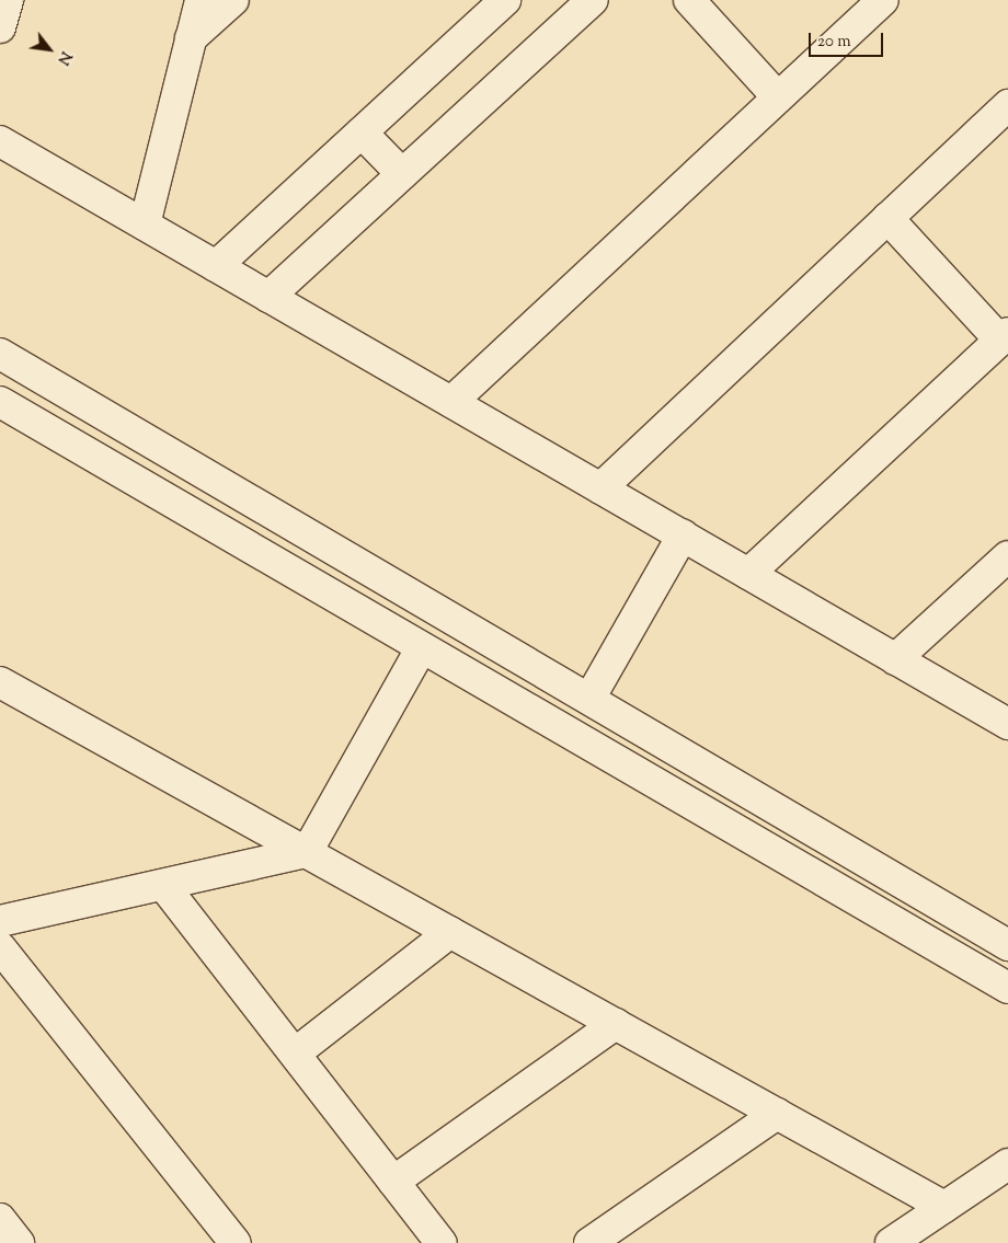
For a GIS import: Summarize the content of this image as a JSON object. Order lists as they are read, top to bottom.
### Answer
{
  "scale_bar": "20 m",
  "north": "bottom right"
}
